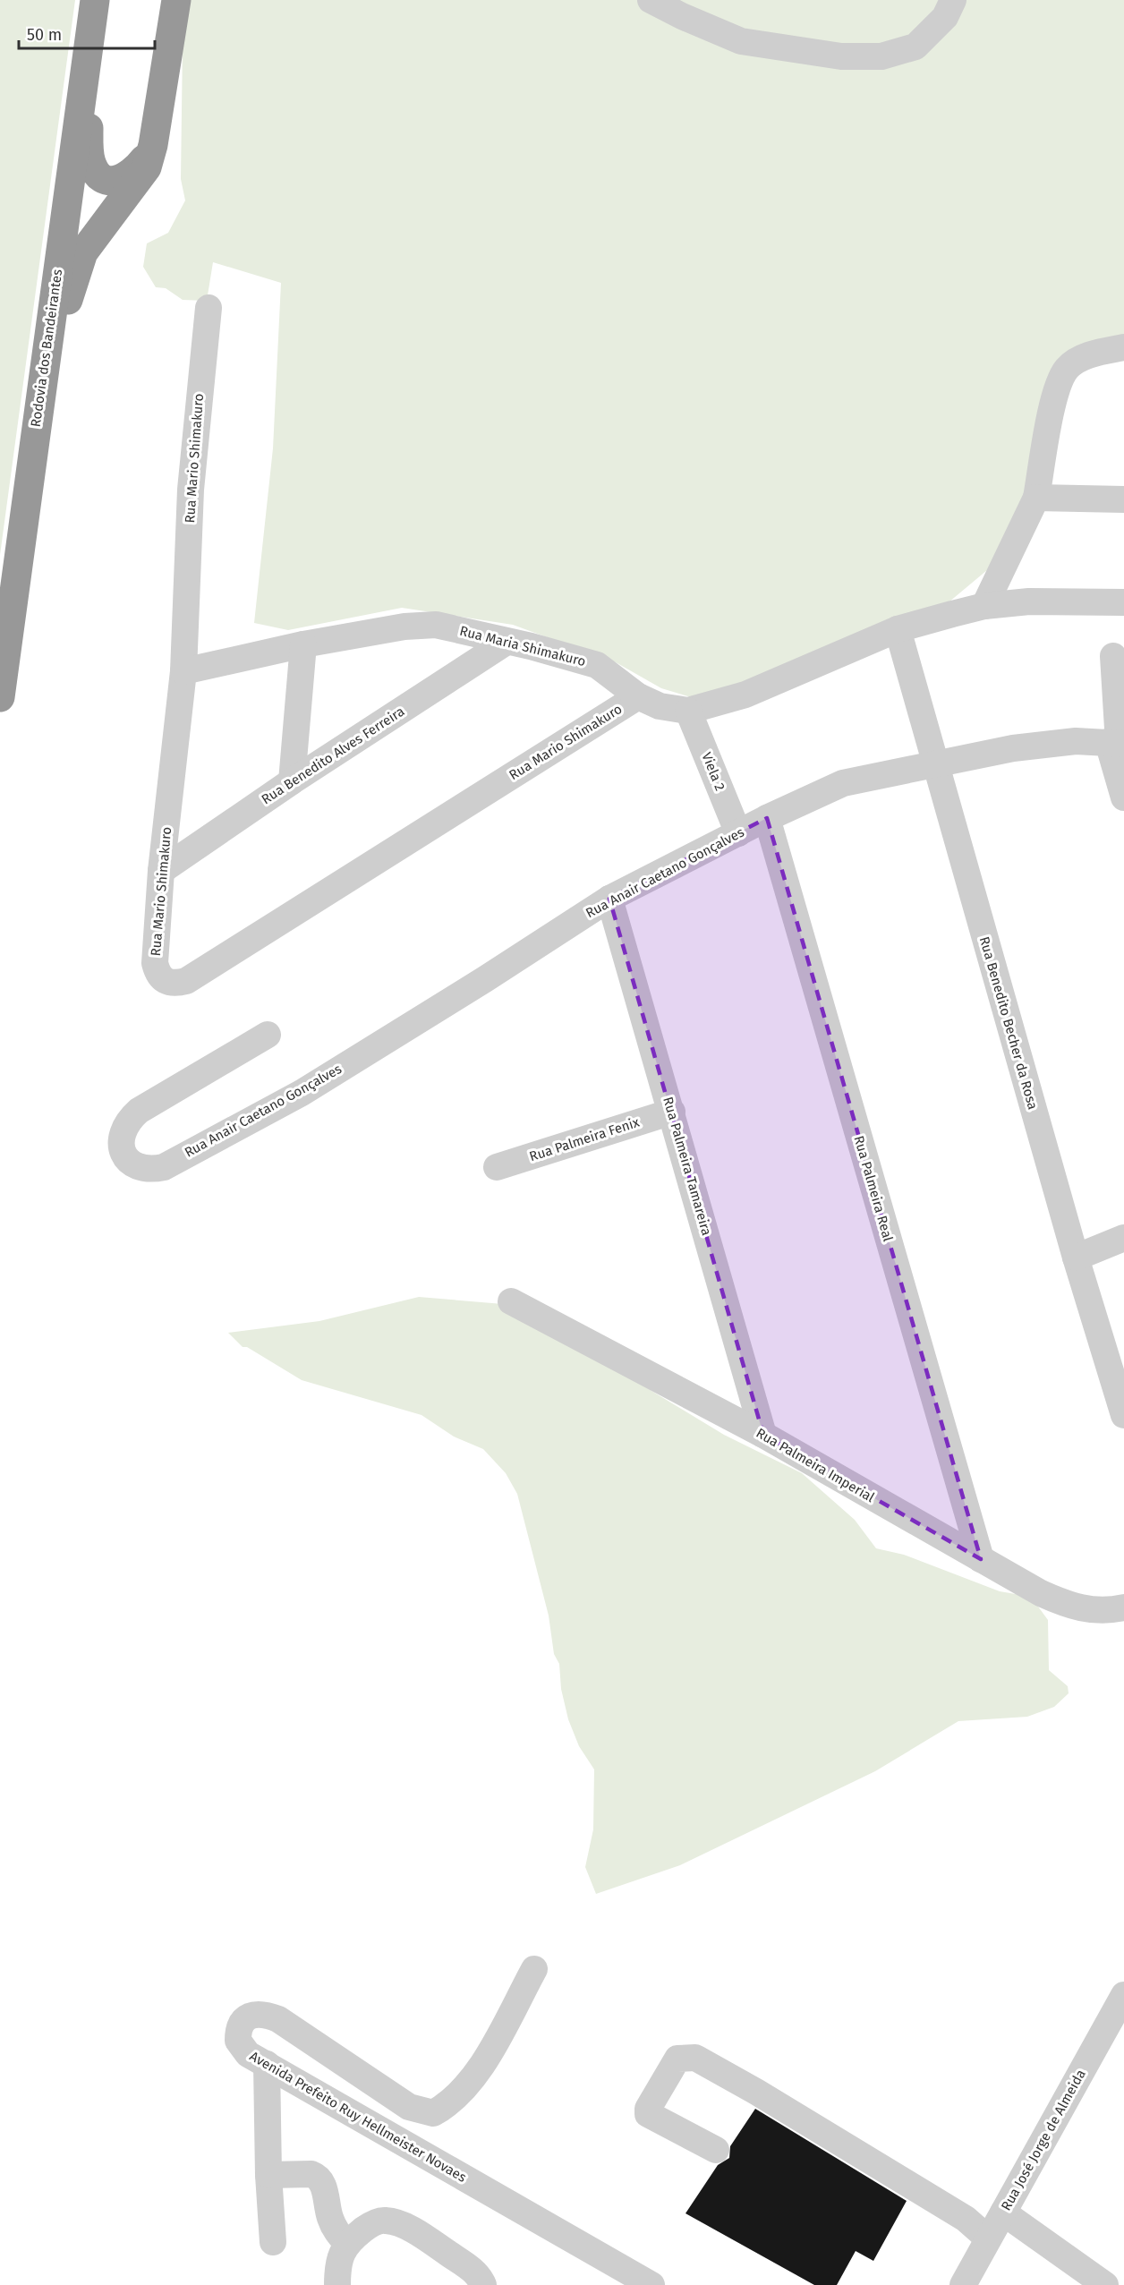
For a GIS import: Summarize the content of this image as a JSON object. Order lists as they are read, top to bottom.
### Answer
{
  "streets": {
    "highway": ["Rodovia dos Bandeirantes"],
    "street": [
      "Rua Mario Shimakuro",
      "Rua Maria Shimakuro",
      "Rua Benedito Alves Ferreira",
      "Viela 2",
      "Rua Anair Caetano Gonçalves",
      "Rua Benedito Becher da Rosa",
      "Rua Palmeira Fenix",
      "Rua Palmeira Tamareira",
      "Rua Palmeira Real",
      "Rua Palmeira Imperial",
      "Avenida Prefeito Ruy Hellmeister Novaes",
      "Rua José Jorge de Almeida"
    ]
  },
  "crossings": [
    ["Rua Mario Shimakuro", "Rua Maria Shimakuro"],
    ["Rua Mario Shimakuro", "Rua Benedito Alves Ferreira"],
    ["Rua Maria Shimakuro", "Rua Benedito Alves Ferreira"],
    ["Rua Maria Shimakuro", "Viela 2"],
    ["Rua Maria Shimakuro", "Rua Benedito Becher da Rosa"],
    ["Viela 2", "Rua Anair Caetano Gonçalves"],
    ["Rua Anair Caetano Gonçalves", "Rua Benedito Becher da Rosa"],
    ["Rua Anair Caetano Gonçalves", "Rua Palmeira Tamareira"],
    ["Rua Anair Caetano Gonçalves", "Rua Palmeira Real"],
    ["Rua Palmeira Fenix", "Rua Palmeira Tamareira"],
    ["Rua Palmeira Tamareira", "Rua Palmeira Imperial"],
    ["Rua Palmeira Real", "Rua Palmeira Imperial"]
  ],
  "scale_bar": "50 m"
}
